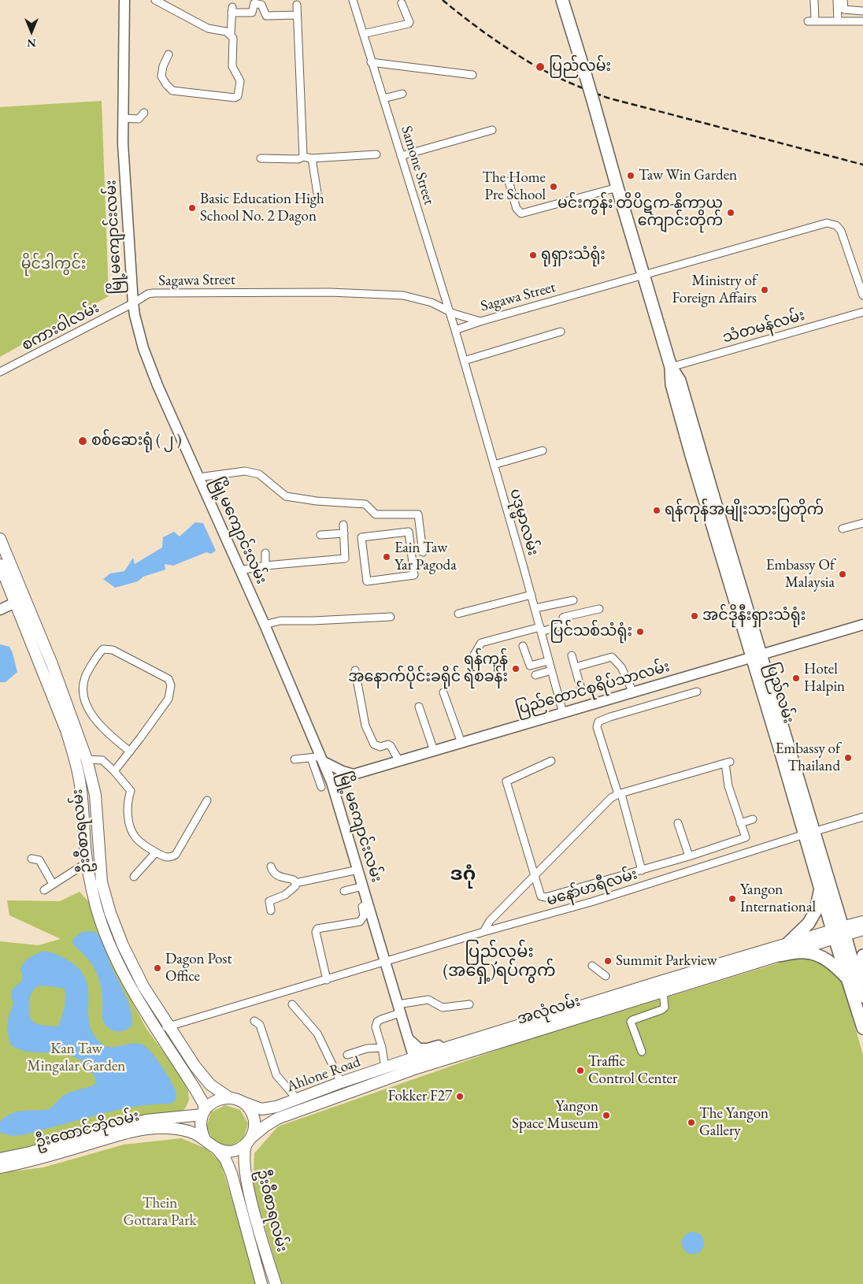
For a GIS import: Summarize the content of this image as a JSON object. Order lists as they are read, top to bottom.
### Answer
{
  "streets": {
    "highway": ["ပြည်လမ်း"],
    "main road": [
      "မြို့မကျောင်းလမ်း",
      "ပြည်ထောင်စုရိပ်သာလမ်း",
      "ဦးဝီစာရလမ်း",
      "အလုံလမ်း",
      "Ahlone Road",
      "ဦးထောင်ဘိုလမ်း"
    ],
    "street": [
      "Samone Street",
      "Sagawa Street",
      "စကားဝါလမ်း",
      "သံတမန်လမ်း",
      "ပဒုမ္မာလမ်း",
      "မနော်ဟရီလမ်း"
    ]
  },
  "crossings": [
    ["Samone Street", "Sagawa Street"],
    ["Samone Street", "ပဒုမ္မာလမ်း"],
    ["မြို့မကျောင်းလမ်း", "Sagawa Street"],
    ["မြို့မကျောင်းလမ်း", "စကားဝါလမ်း"],
    ["မြို့မကျောင်းလမ်း", "ပြည်ထောင်စုရိပ်သာလမ်း"],
    ["မြို့မကျောင်းလမ်း", "မနော်ဟရီလမ်း"],
    ["မြို့မကျောင်းလမ်း", "အလုံလမ်း"],
    ["မြို့မကျောင်းလမ်း", "Ahlone Road"],
    ["Sagawa Street", "စကားဝါလမ်း"],
    ["Sagawa Street", "ပြည်လမ်း"],
    ["သံတမန်လမ်း", "ပြည်လမ်း"],
    ["ပဒုမ္မာလမ်း", "ပြည်ထောင်စုရိပ်သာလမ်း"],
    ["ပြည်ထောင်စုရိပ်သာလမ်း", "ပြည်လမ်း"],
    ["ပြည်လမ်း", "မနော်ဟရီလမ်း"],
    ["ပြည်လမ်း", "အလုံလမ်း"],
    ["ဦးဝီစာရလမ်း", "မနော်ဟရီလမ်း"],
    ["ဦးဝီစာရလမ်း", "အလုံလမ်း"],
    ["ဦးဝီစာရလမ်း", "Ahlone Road"],
    ["ဦးဝီစာရလမ်း", "ဦးထောင်ဘိုလမ်း"],
    ["အလုံလမ်း", "Ahlone Road"],
    ["အလုံလမ်း", "ဦးထောင်ဘိုလမ်း"],
    ["Ahlone Road", "ဦးထောင်ဘိုလမ်း"]
  ],
  "districts": ["ဒဂုံ", "ပြည်လမ်း (အရှေ့)ရပ်ကွက်"],
  "parks": ["မိုင်ဒါကွင်း", "Kan Taw Mingalar Garden", "Thein Gottara Park"],
  "places": [
    "ပြည်လမ်း",
    "Taw Win Garden",
    "The Home Pre School",
    "Basic Education High School No. 2 Dagon",
    "မင်းကွန်း တိပိဋက-နိကာယ ကျောင်းတိုက်",
    "ရုရှားသံရုံး",
    "Ministry of Foreign Affairs",
    "စစ်ဆေးရုံ ( ၂ )",
    "ရန်ကုန်အမျိုးသားပြတိုက်",
    "Eain Taw Yar Pagoda",
    "Embassy Of Malaysia",
    "အင်ဒိုနီးရှားသံရုံး",
    "ပြင်သစ်သံရုံး",
    "ရန်ကုန် အနောက်ပိုင်းခရိုင် ရဲစခန်း",
    "Hotel Halpin",
    "Embassy of Thailand",
    "Yangon International",
    "Summit Parkview",
    "Dagon Post Office",
    "Traffic Control Center",
    "Fokker F27",
    "Yangon Space Museum",
    "The Yangon Gallery"
  ],
  "north": "bottom"
}
